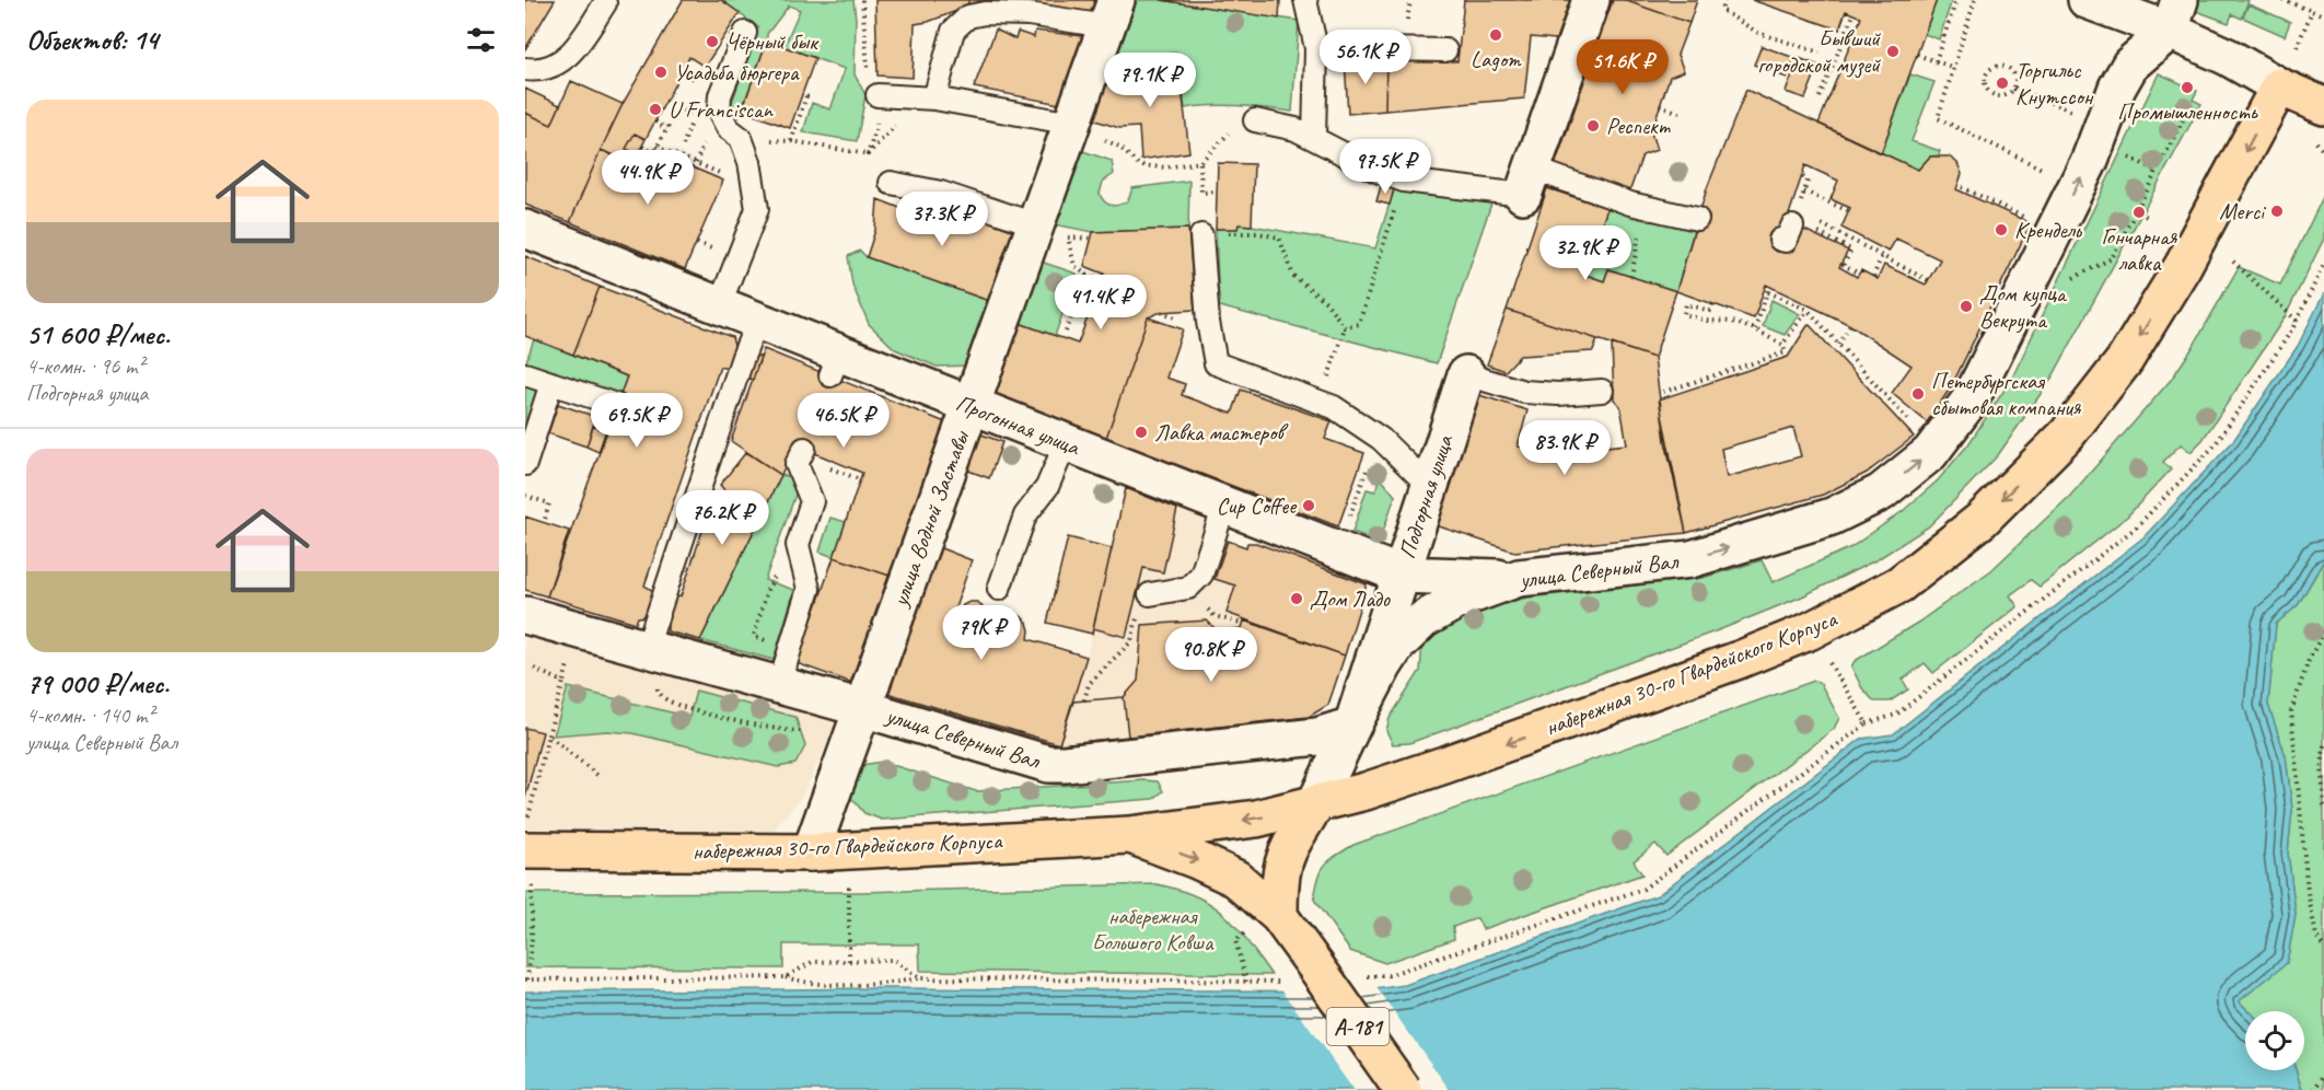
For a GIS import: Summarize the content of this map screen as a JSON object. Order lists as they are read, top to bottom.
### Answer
{
  "streets": {
    "main road": ["набережная 30-го Гвардейского Корпуса", "А-181"],
    "street": [
      "Прогонная улица",
      "Подгорная улица",
      "улица Водной Заставы",
      "улица Северный Вал"
    ]
  },
  "crossings": [
    ["Прогонная улица", "Подгорная улица"],
    ["Прогонная улица", "улица Водной Заставы"],
    ["Прогонная улица", "улица Северный Вал"],
    ["Подгорная улица", "улица Северный Вал"],
    ["Подгорная улица", "набережная 30-го Гвардейского Корпуса"],
    ["улица Водной Заставы", "улица Северный Вал"],
    ["улица Водной Заставы", "набережная 30-го Гвардейского Корпуса"],
    ["набережная 30-го Гвардейского Корпуса", "А-181"]
  ],
  "one_way": ["улица Северный Вал", "набережная 30-го Гвардейского Корпуса"],
  "parks": ["набережная Большого Ковша"],
  "places": [
    "Lagom",
    "Чёрный бык",
    "Бывший городской музей",
    "Усадьба бюргера",
    "Торгильс Кнутссон",
    "Промышленность",
    "U Franciscan",
    "Респект",
    "Merci",
    "Гончарная лавка",
    "Крендель",
    "Дом купца Векрута",
    "Петербургская сбытовая компания",
    "Лавка мастеров",
    "Cup Coffee",
    "Дом Ладо"
  ],
  "page": {
    "heading": "Объектов: 14",
    "price": [
      "56.1K ₽",
      "51.6K ₽",
      "79.1K ₽",
      "97.5K ₽",
      "44.9K ₽",
      "37.3K ₽",
      "32.9K ₽",
      "41.4K ₽",
      "69.5K ₽",
      "46.5K ₽",
      "83.9K ₽",
      "76.2K ₽",
      "79K ₽",
      "90.8K ₽"
    ],
    "list": [
      {
        "name": "51 600 ₽/мес.",
        "note": "4-комн. · 96 m² · Подгорная улица"
      },
      {
        "name": "79 000 ₽/мес.",
        "note": "4-комн. · 140 m² · улица Северный Вал"
      }
    ]
  }
}
